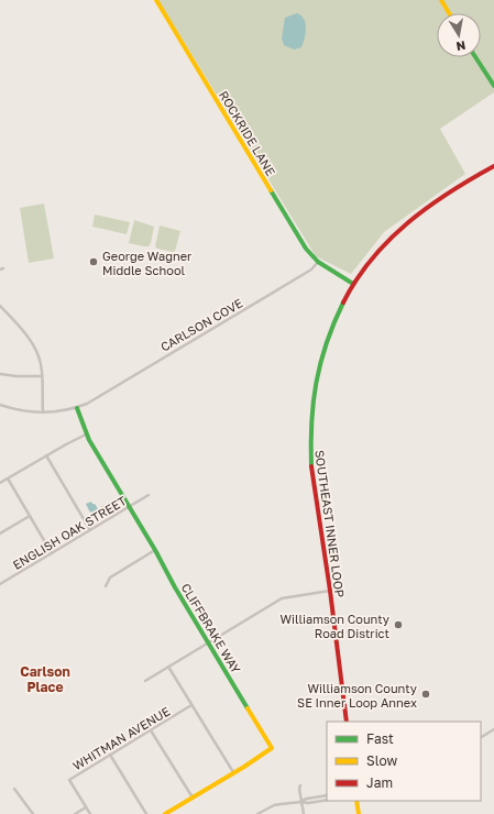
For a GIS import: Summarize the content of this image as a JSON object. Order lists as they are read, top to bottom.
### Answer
{
  "streets": {
    "street": [
      "ROCKRIDE LANE",
      "CARLSON COVE",
      "SOUTHEAST INNER LOOP",
      "ENGLISH OAK STREET",
      "CLIFFBRAKE WAY",
      "WHITMAN AVENUE"
    ]
  },
  "crossings": [
    ["ROCKRIDE LANE", "CARLSON COVE"],
    ["ROCKRIDE LANE", "SOUTHEAST INNER LOOP"],
    ["CARLSON COVE", "CLIFFBRAKE WAY"],
    ["ENGLISH OAK STREET", "CLIFFBRAKE WAY"]
  ],
  "districts": ["Carlson Place"],
  "places": ["George Wagner Middle School", "Williamson County Road District", "Williamson County SE Inner Loop Annex"],
  "legend": ["Fast", "Slow", "Jam"],
  "north": "bottom"
}
